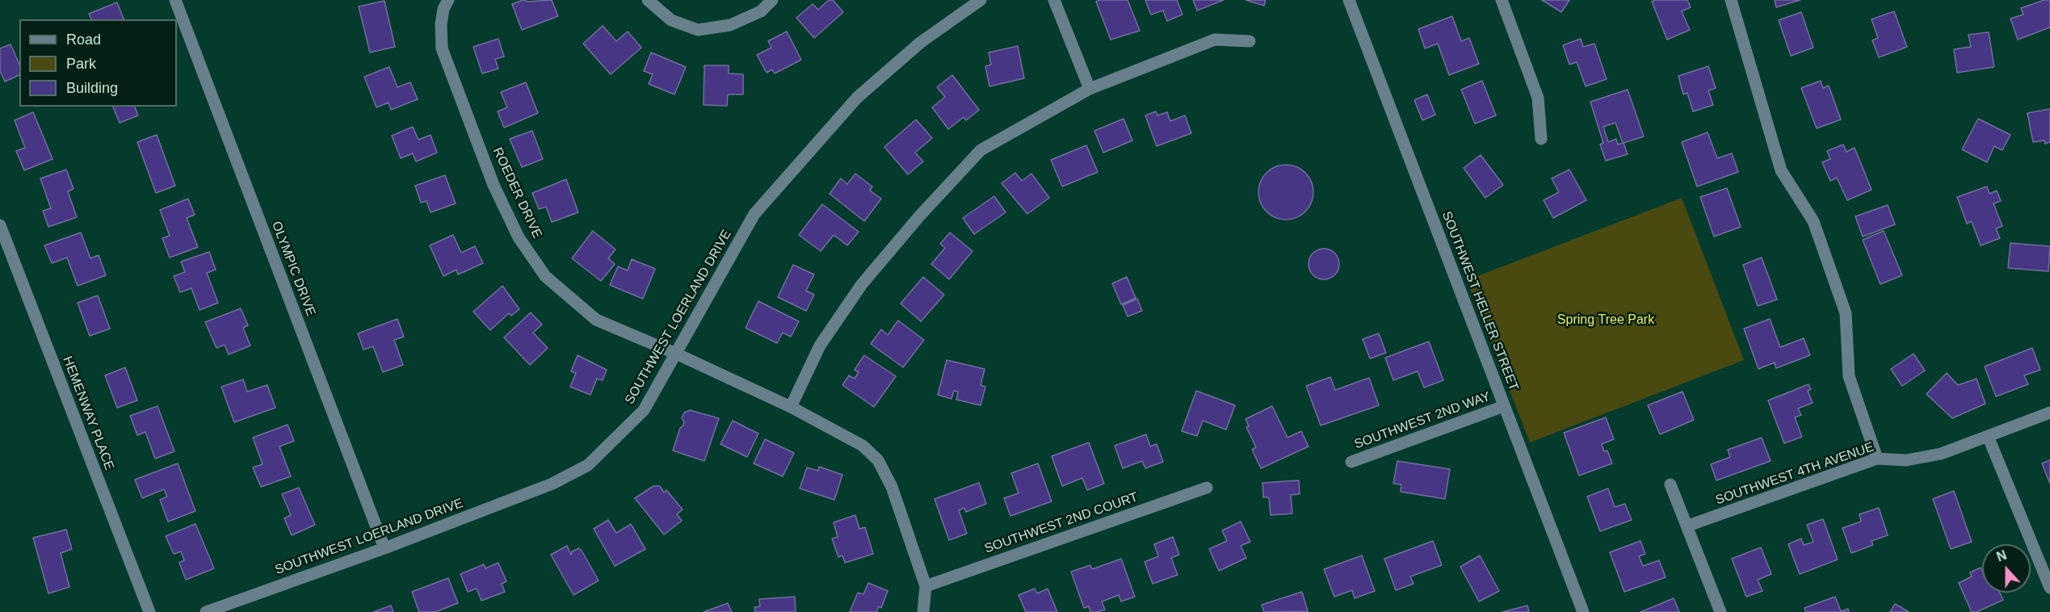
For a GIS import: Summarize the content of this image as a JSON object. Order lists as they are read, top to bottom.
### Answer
{
  "streets": {
    "street": [
      "ROEDER DRIVE",
      "OLYMPIC DRIVE",
      "SOUTHWEST HELLER STREET",
      "SOUTHWEST LOERLAND DRIVE",
      "HEMENWAY PLACE",
      "SOUTHWEST 2ND WAY",
      "SOUTHWEST 4TH AVENUE",
      "SOUTHWEST 2ND COURT"
    ]
  },
  "crossings": [
    ["ROEDER DRIVE", "SOUTHWEST LOERLAND DRIVE"],
    ["ROEDER DRIVE", "SOUTHWEST 2ND COURT"],
    ["OLYMPIC DRIVE", "SOUTHWEST LOERLAND DRIVE"],
    ["SOUTHWEST HELLER STREET", "SOUTHWEST 2ND WAY"]
  ],
  "parks": ["Spring Tree Park"],
  "legend": ["Road", "Park", "Building"],
  "north": "top"
}
